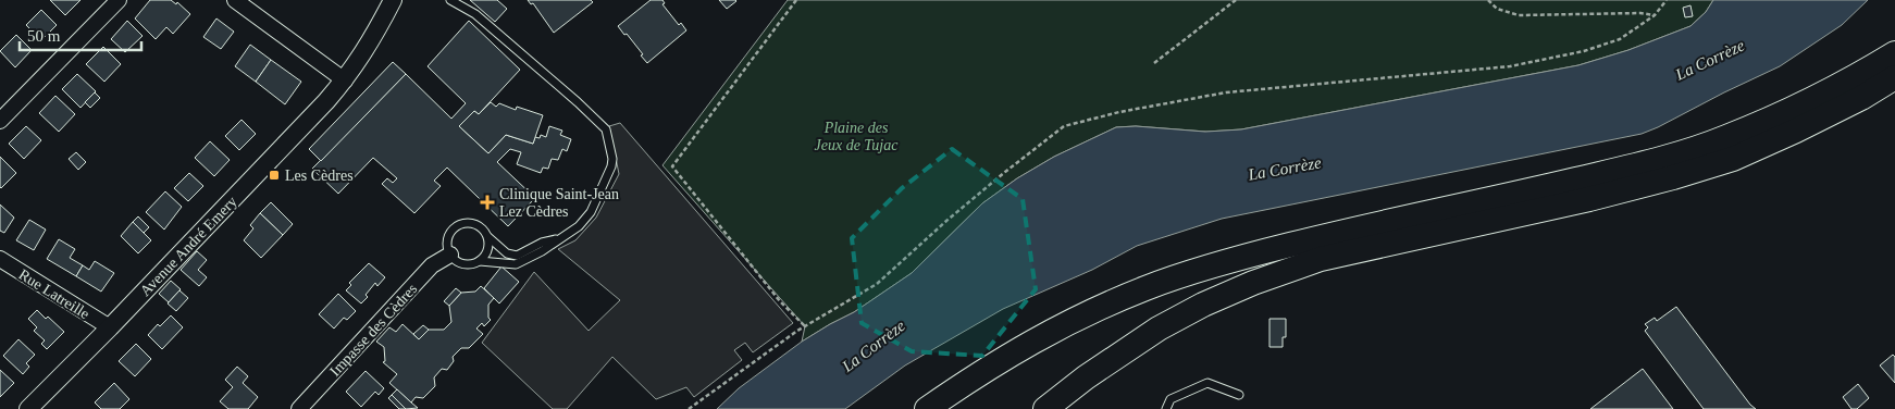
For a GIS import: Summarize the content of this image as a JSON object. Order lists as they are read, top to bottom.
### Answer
{
  "streets": {
    "street": ["Avenue André Emery", "Rue Latreille", "Impasse des Cèdres"]
  },
  "crossings": [
    ["Avenue André Emery", "Rue Latreille"]
  ],
  "water": ["La Corrèze"],
  "parks": ["Plaine des Jeux de Tujac"],
  "places": {
    "transit": ["Les Cèdres"],
    "health": ["Clinique Saint-Jean Lez Cèdres"]
  },
  "scale_bar": "50 m"
}
